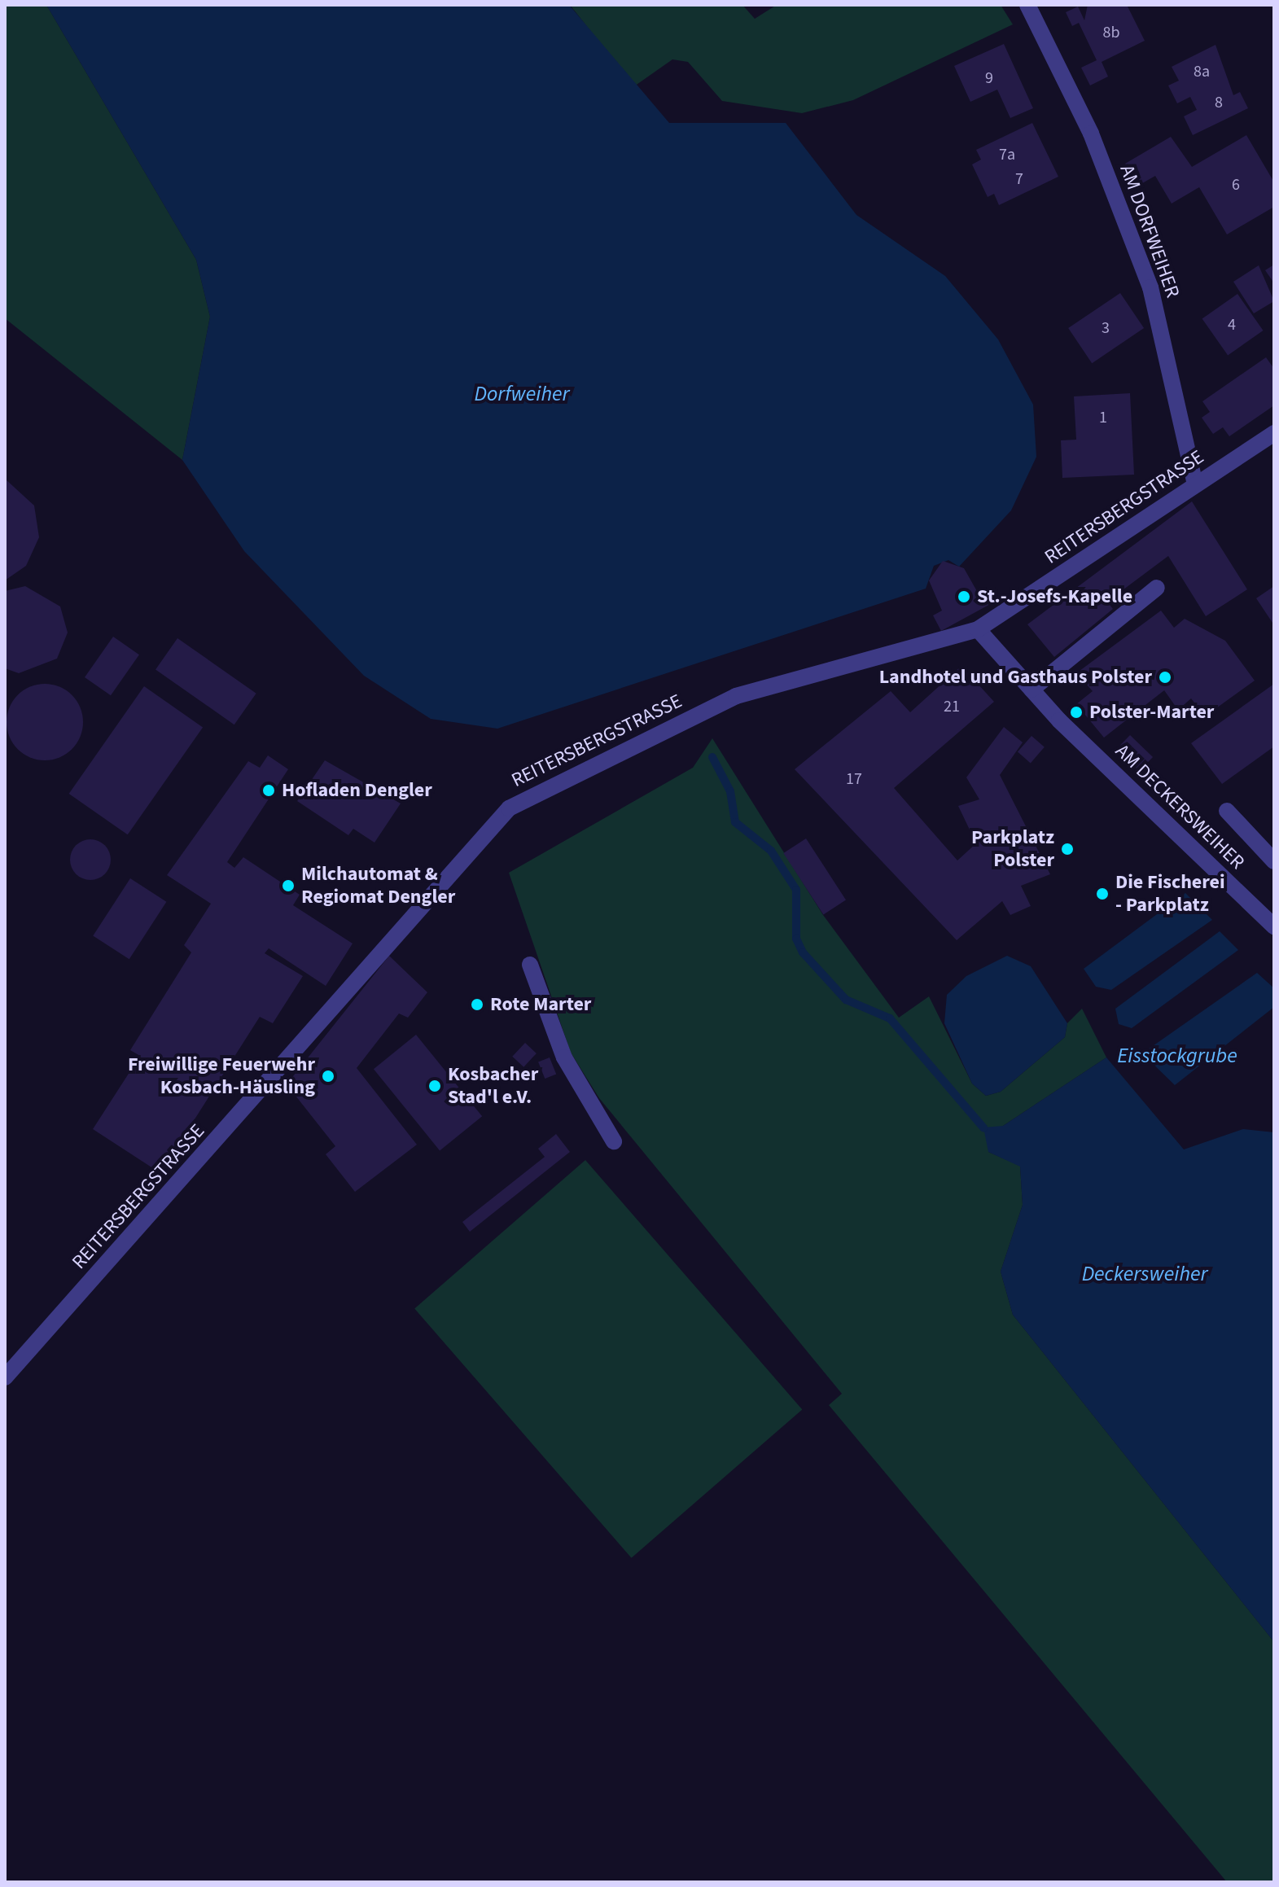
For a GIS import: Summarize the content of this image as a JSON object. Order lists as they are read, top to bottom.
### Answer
{
  "streets": {
    "street": ["AM DORFWEIHER", "REITERSBERGSTRASSE", "AM DECKERSWEIHER"]
  },
  "crossings": [
    ["AM DORFWEIHER", "REITERSBERGSTRASSE"],
    ["REITERSBERGSTRASSE", "AM DECKERSWEIHER"]
  ],
  "water": ["Dorfweiher", "Eisstockgrube", "Deckersweiher"],
  "places": [
    "St.-Josefs-Kapelle",
    "Landhotel und Gasthaus Polster",
    "Polster-Marter",
    "Hofladen Dengler",
    "Parkplatz Polster",
    "Milchautomat & Regiomat Dengler",
    "Die Fischerei - Parkplatz",
    "Rote Marter",
    "Freiwillige Feuerwehr Kosbach-Häusling",
    "Kosbacher Stad'l e.V."
  ],
  "house_numbers": [
    "8b",
    "8a",
    "9",
    "8",
    "7a",
    "7",
    "6",
    "4",
    "3",
    "1",
    "21",
    "17"
  ]
}
